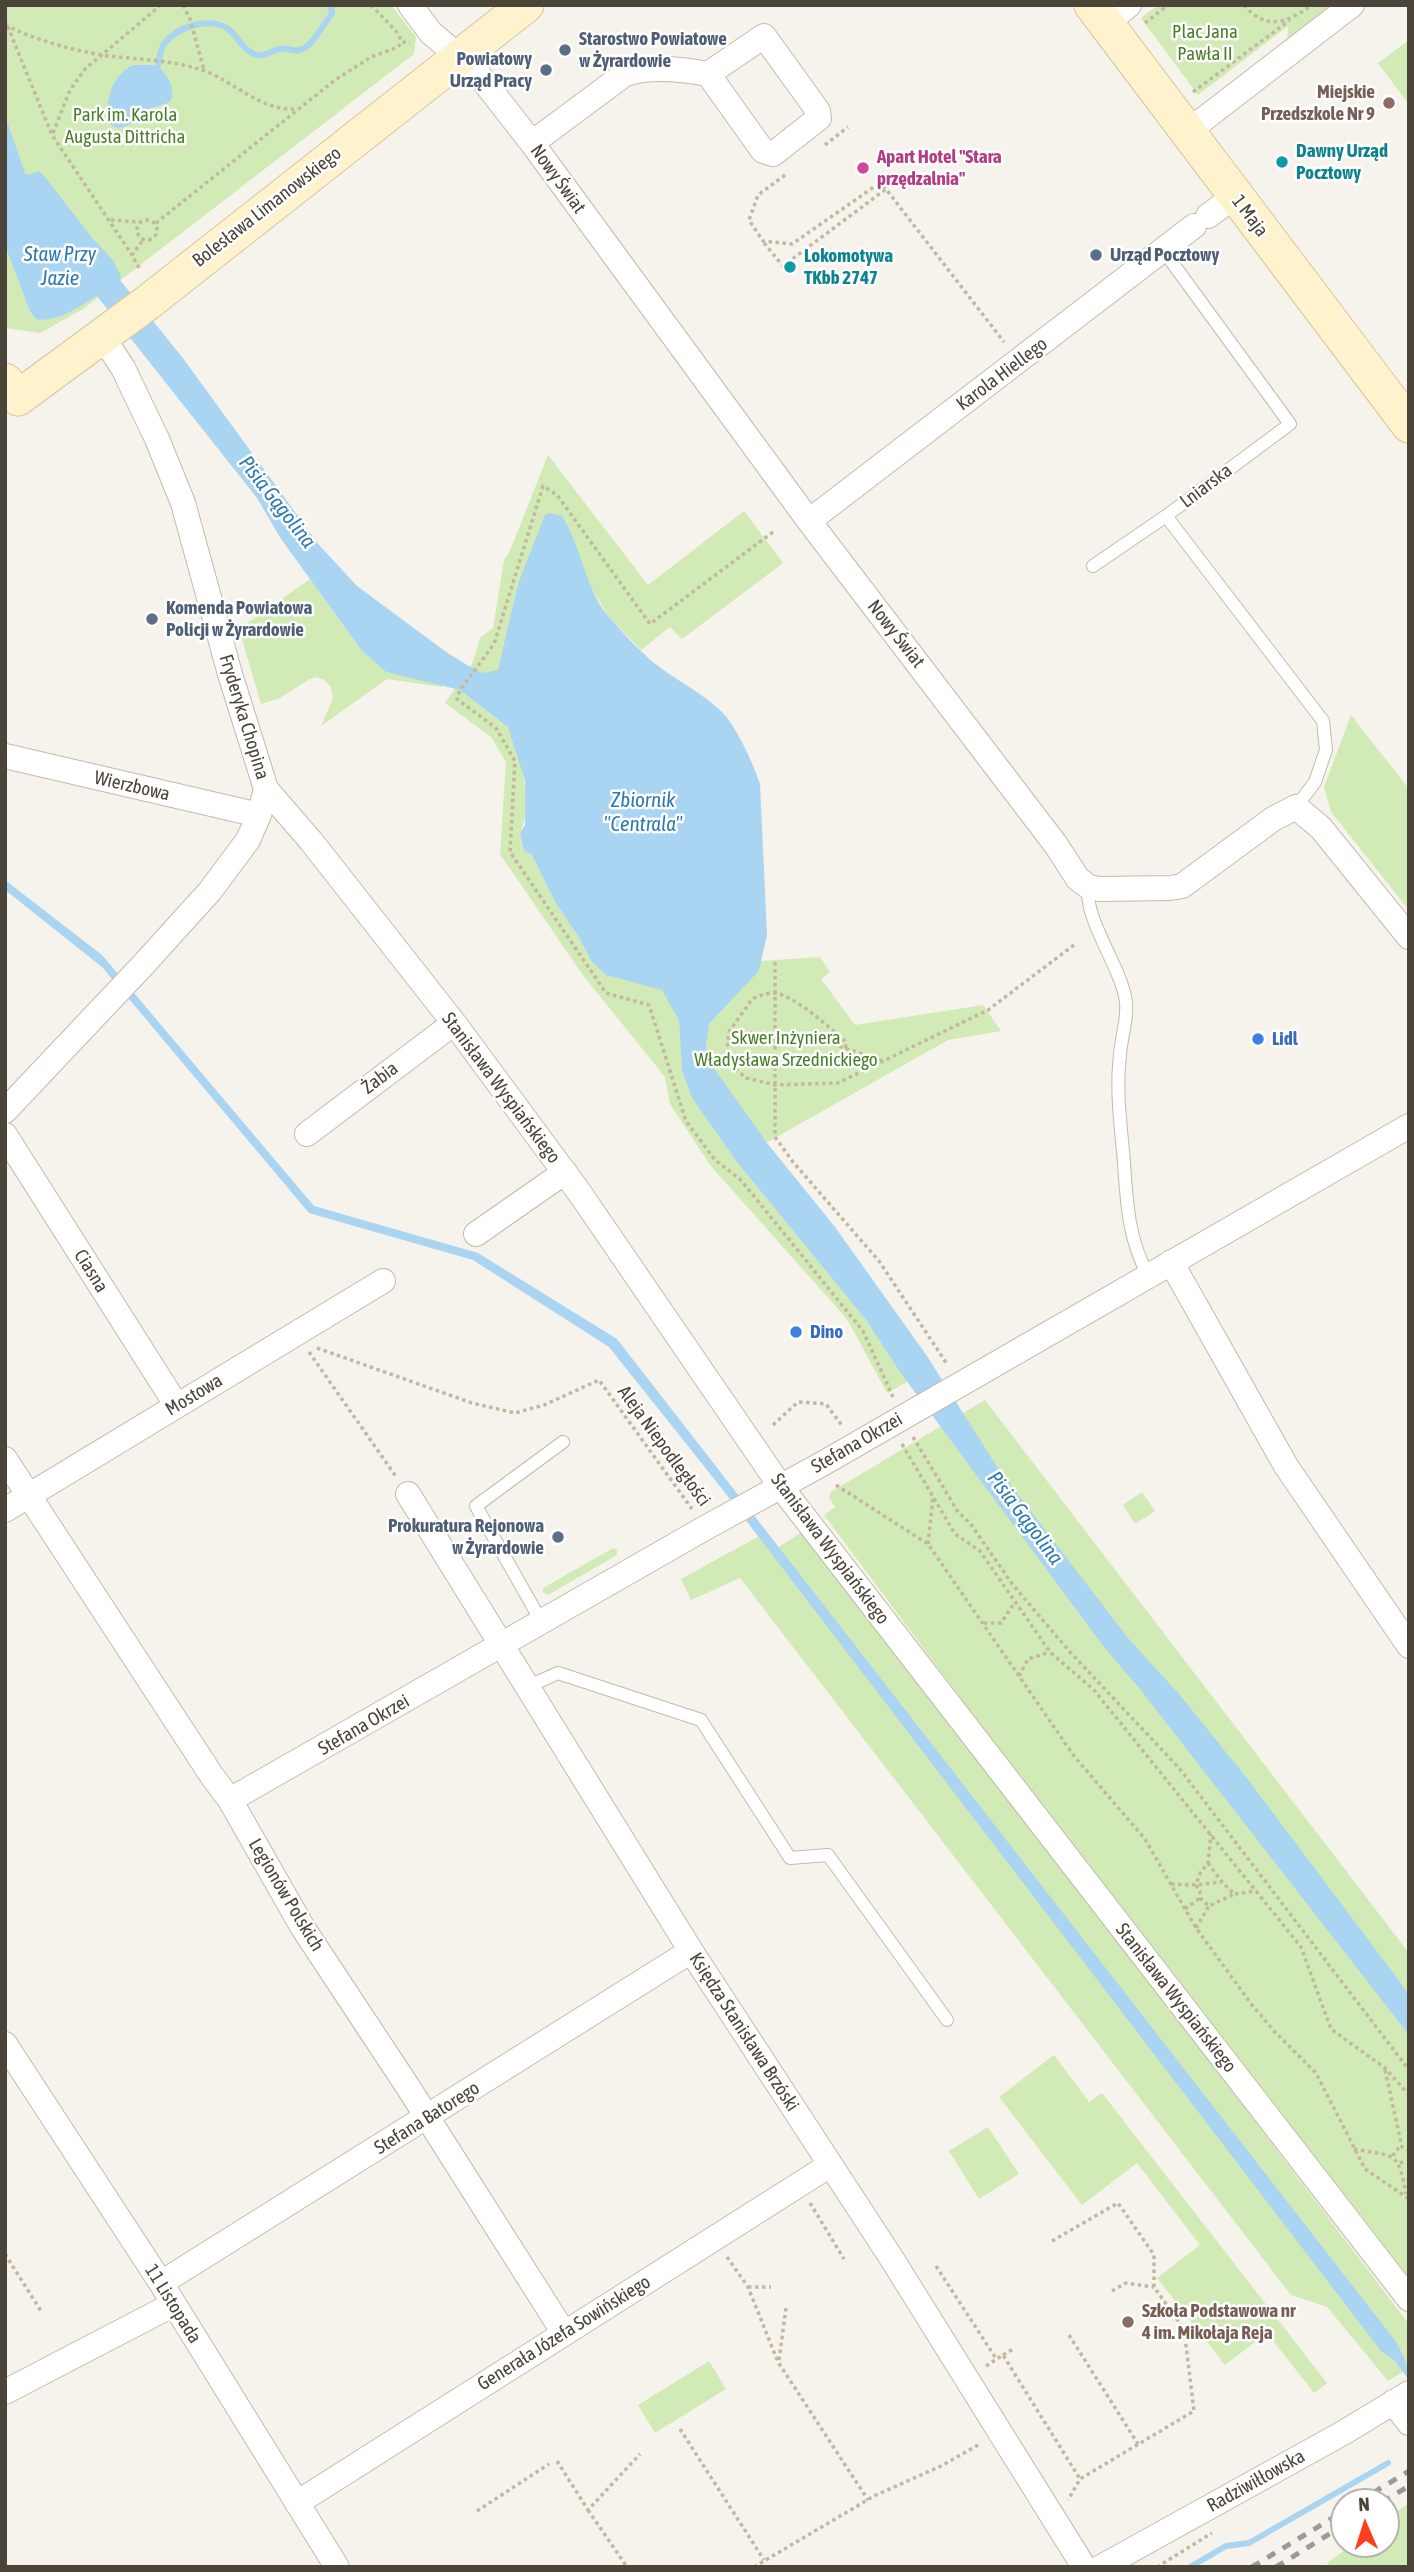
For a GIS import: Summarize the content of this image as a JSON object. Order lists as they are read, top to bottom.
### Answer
{
  "streets": {
    "street": [
      "Nowy Świat",
      "Bolesława Limanowskiego",
      "1 Maja",
      "Karola Hiellego",
      "Fryderyka Chopina",
      "Wierzbowa",
      "Żabia",
      "Stanisława Wyspiańskiego",
      "Ciasna",
      "Mostowa",
      "Stefana Okrzei",
      "Legionów Polskich",
      "Księdza Stanisława Brzóski",
      "Stefana Batorego",
      "11 Listopada",
      "Generała Józefa Sowińskiego",
      "Radziwiłłowska"
    ],
    "lane": ["Lniarska"],
    "path": ["Aleja Niepodległości"]
  },
  "crossings": [
    ["Nowy Świat", "Bolesława Limanowskiego"],
    ["Nowy Świat", "Karola Hiellego"],
    ["Bolesława Limanowskiego", "Fryderyka Chopina"],
    ["1 Maja", "Karola Hiellego"],
    ["Karola Hiellego", "Lniarska"],
    ["Fryderyka Chopina", "Wierzbowa"],
    ["Fryderyka Chopina", "Stanisława Wyspiańskiego"],
    ["Żabia", "Stanisława Wyspiańskiego"],
    ["Stanisława Wyspiańskiego", "Stefana Okrzei"],
    ["Ciasna", "Mostowa"],
    ["Mostowa", "Legionów Polskich"],
    ["Stefana Okrzei", "Aleja Niepodległości"],
    ["Stefana Okrzei", "Legionów Polskich"],
    ["Stefana Okrzei", "Księdza Stanisława Brzóski"],
    ["Aleja Niepodległości", "Księdza Stanisława Brzóski"],
    ["Legionów Polskich", "Stefana Batorego"],
    ["Legionów Polskich", "Generała Józefa Sowińskiego"],
    ["Księdza Stanisława Brzóski", "Stefana Batorego"],
    ["Księdza Stanisława Brzóski", "Generała Józefa Sowińskiego"],
    ["Stefana Batorego", "11 Listopada"],
    ["11 Listopada", "Generała Józefa Sowińskiego"]
  ],
  "water": ["Staw Przy Jazie", "Pisia Gągolina", "Zbiornik \"Centrala\""],
  "parks": ["Plac Jana Pawła II", "Park im. Karola Augusta Dittricha", "Skwer Inżyniera Władysława Srzednickiego"],
  "places": [
    "Starostwo Powiatowe w Żyrardowie",
    "Powiatowy Urząd Pracy",
    "Miejskie Przedszkole Nr 9",
    "Dawny Urząd Pocztowy",
    "Apart Hotel \"Stara przędzalnia\"",
    "Urząd Pocztowy",
    "Lokomotywa TKbb 2747",
    "Komenda Powiatowa Policji w Żyrardowie",
    "Lidl",
    "Dino",
    "Prokuratura Rejonowa w Żyrardowie",
    "Szkoła Podstawowa nr 4 im. Mikołaja Reja"
  ],
  "north": "top"
}
